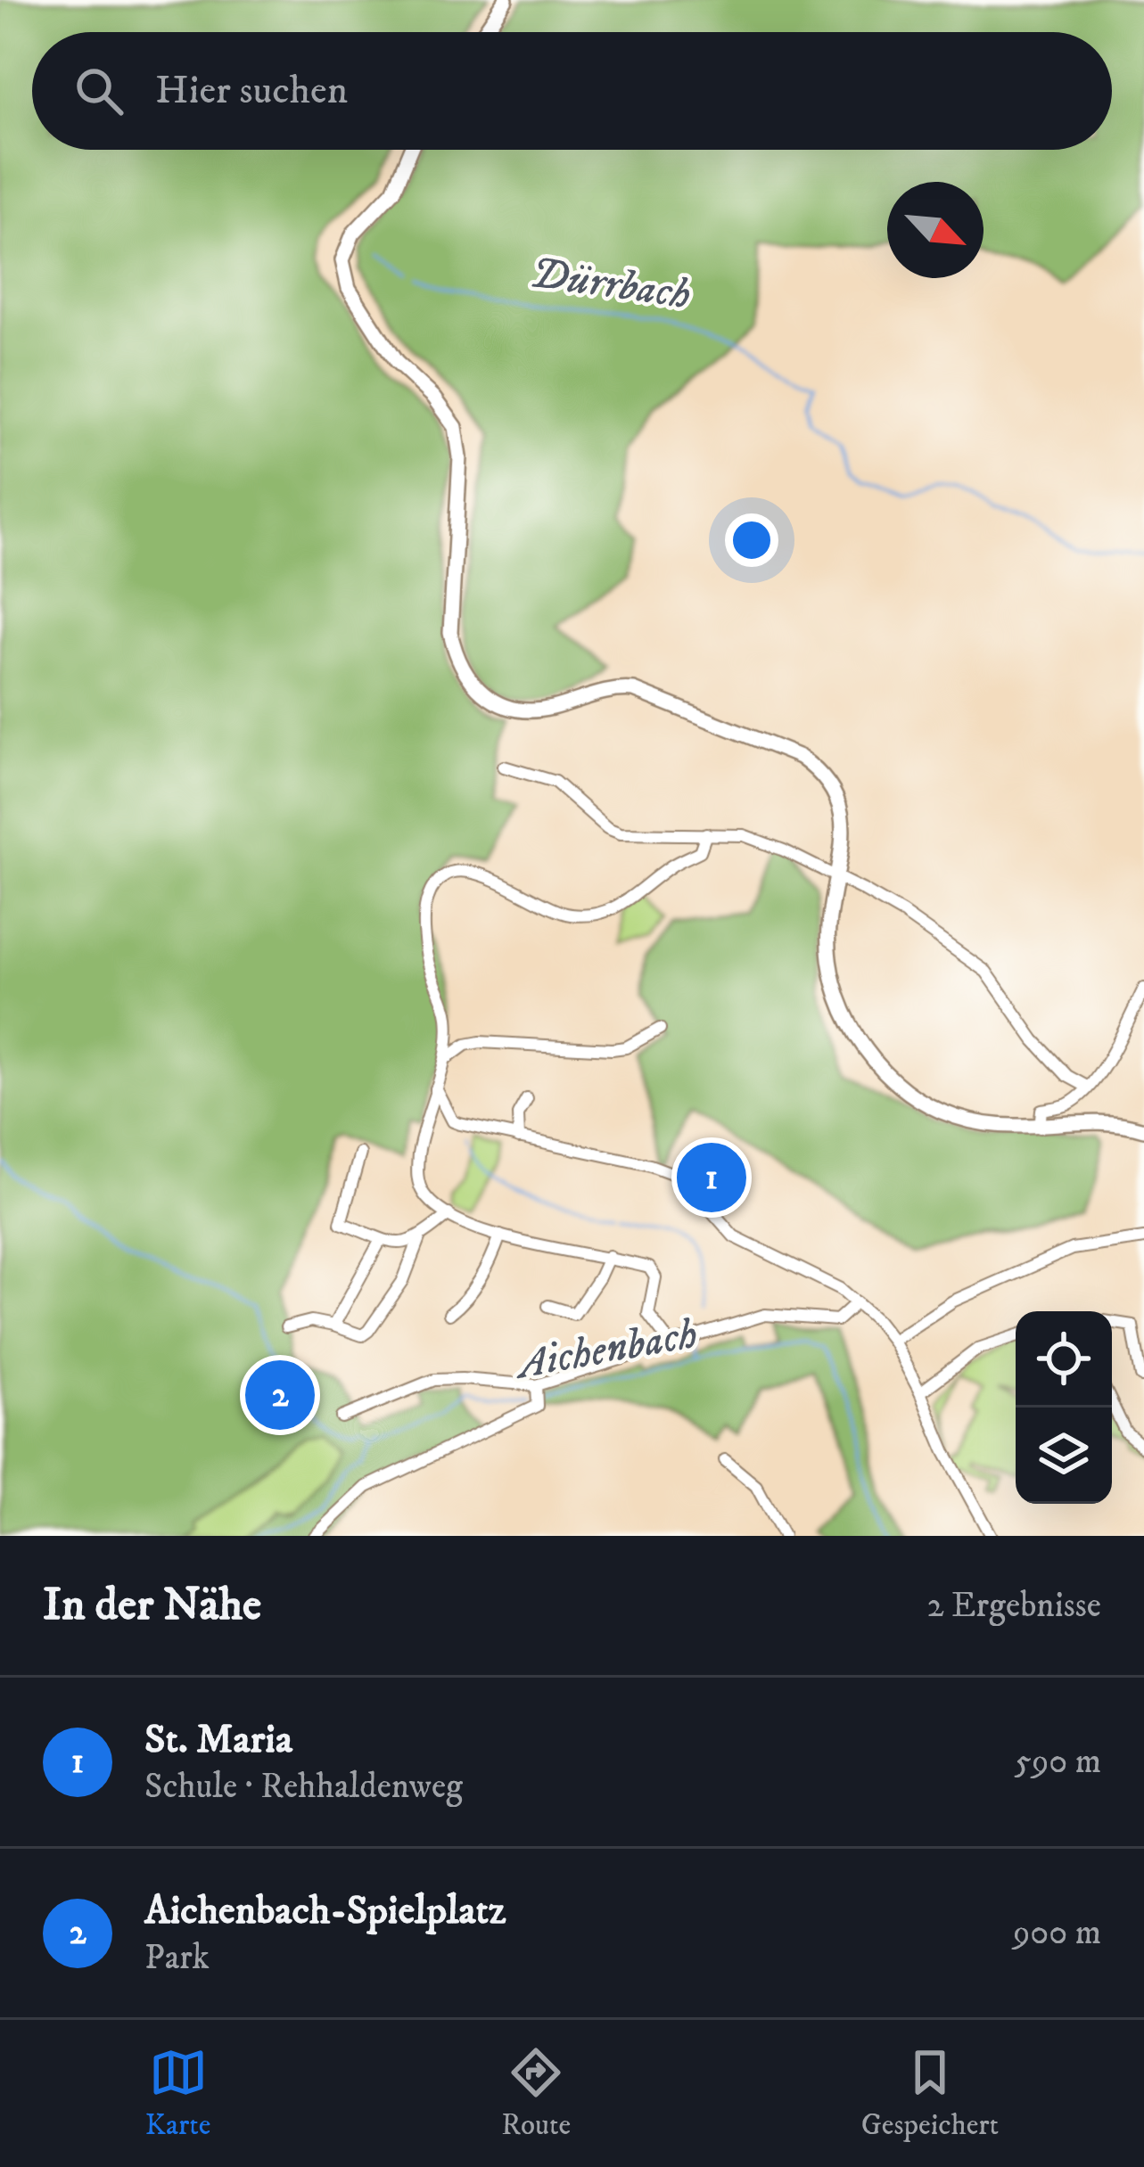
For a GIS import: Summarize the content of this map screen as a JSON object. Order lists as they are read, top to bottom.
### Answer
{
  "water": ["Dürrbach", "Aichenbach"],
  "north": "bottom right",
  "page": {
    "search": "Hier suchen",
    "pins": ["1", "2"],
    "heading": ["In der Nähe", "2 Ergebnisse"],
    "list": [
      {
        "mark": "1",
        "name": "St. Maria",
        "note": "Schule · Rehhaldenweg",
        "value": "590 m"
      },
      {
        "mark": "2",
        "name": "Aichenbach-Spielplatz",
        "note": "Park",
        "value": "900 m"
      }
    ],
    "nav": ["Karte", "Route", "Gespeichert"]
  }
}
